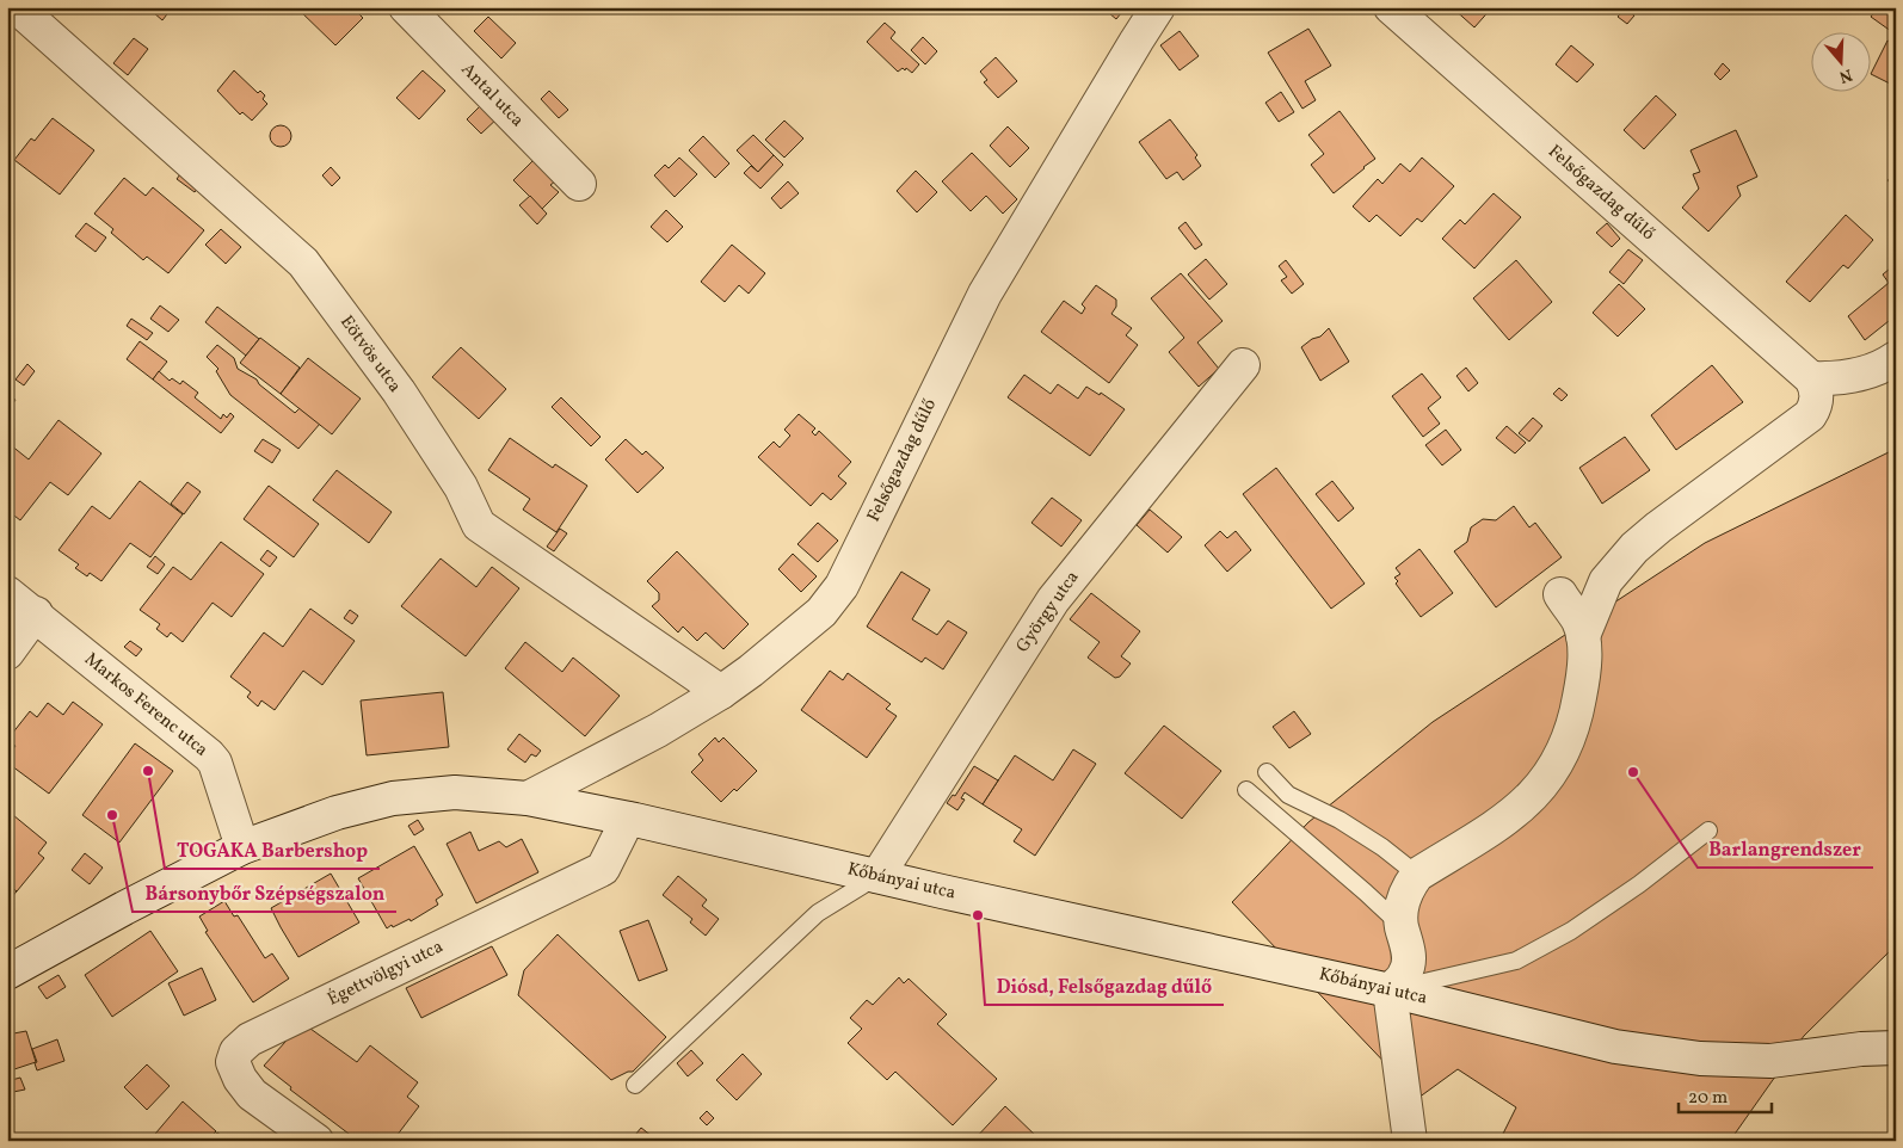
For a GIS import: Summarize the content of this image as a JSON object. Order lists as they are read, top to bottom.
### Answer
{
  "streets": {
    "street": [
      "Antal utca",
      "Felsőgazdag dűlő",
      "Eötvös utca",
      "György utca",
      "Markos Ferenc utca",
      "Kőbányai utca",
      "Égettvölgyi utca"
    ]
  },
  "crossings": [
    ["Felsőgazdag dűlő", "Eötvös utca"],
    ["Felsőgazdag dűlő", "Kőbányai utca"],
    ["György utca", "Kőbányai utca"],
    ["Markos Ferenc utca", "Kőbányai utca"],
    ["Kőbányai utca", "Égettvölgyi utca"]
  ],
  "places": [
    "TOGAKA Barbershop",
    "Barlangrendszer",
    "Bársonybőr Szépségszalon",
    "Diósd, Felsőgazdag dűlő"
  ],
  "scale_bar": "20 m",
  "north": "bottom"
}
